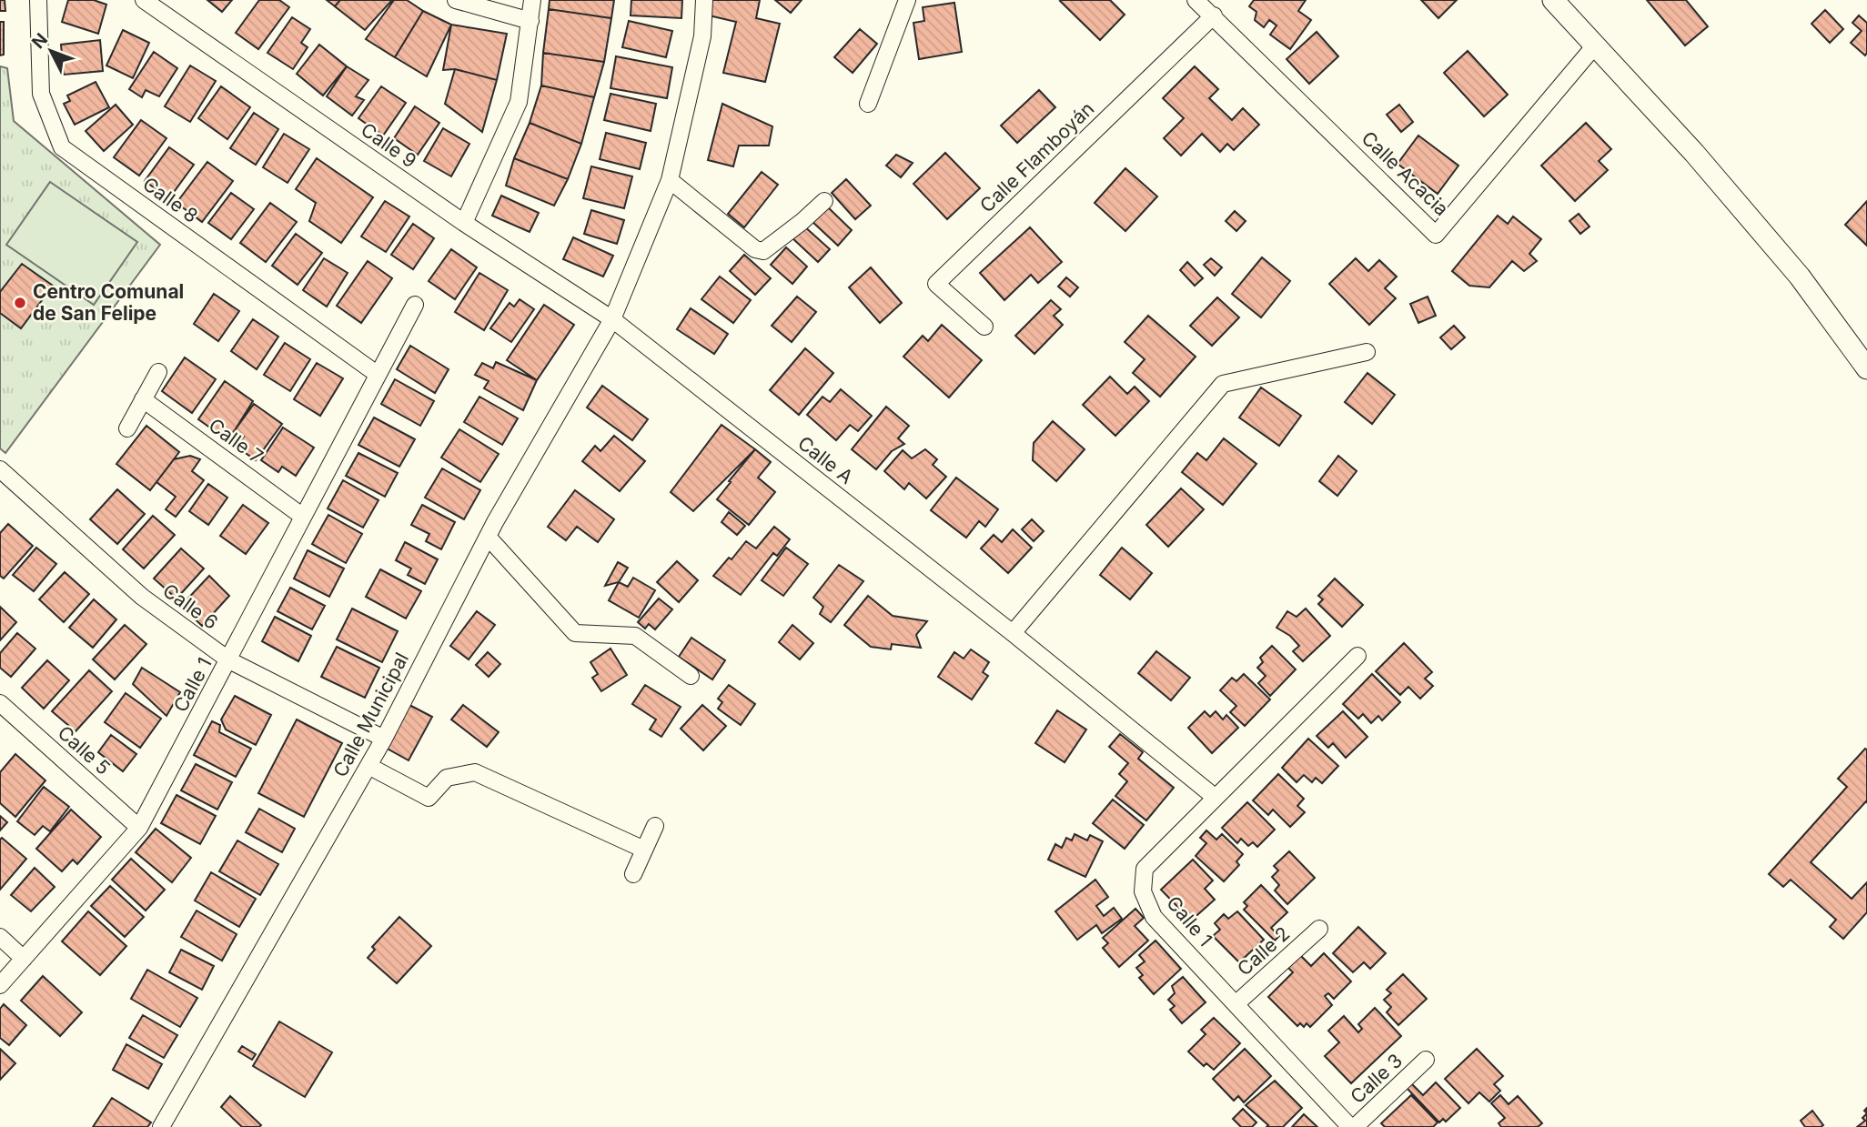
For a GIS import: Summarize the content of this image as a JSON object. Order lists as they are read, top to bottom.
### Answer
{
  "streets": {
    "street": [
      "Calle 9",
      "Calle Flamboyán",
      "Calle Acacia",
      "Calle 8",
      "Calle 7",
      "Calle A",
      "Calle 6",
      "Calle 1",
      "Calle Municipal",
      "Calle 5",
      "Calle 2",
      "Calle 3"
    ]
  },
  "crossings": [
    ["Calle 9", "Calle A"],
    ["Calle 9", "Calle Municipal"],
    ["Calle Flamboyán", "Calle Acacia"],
    ["Calle 8", "Calle 1"],
    ["Calle 7", "Calle 1"],
    ["Calle A", "Calle 1"],
    ["Calle A", "Calle Municipal"],
    ["Calle 6", "Calle 1"],
    ["Calle 6", "Calle Municipal"],
    ["Calle 1", "Calle 5"],
    ["Calle 1", "Calle 2"],
    ["Calle 1", "Calle 3"]
  ],
  "places": ["Centro Comunal de San Felipe"],
  "north": "top left"
}
